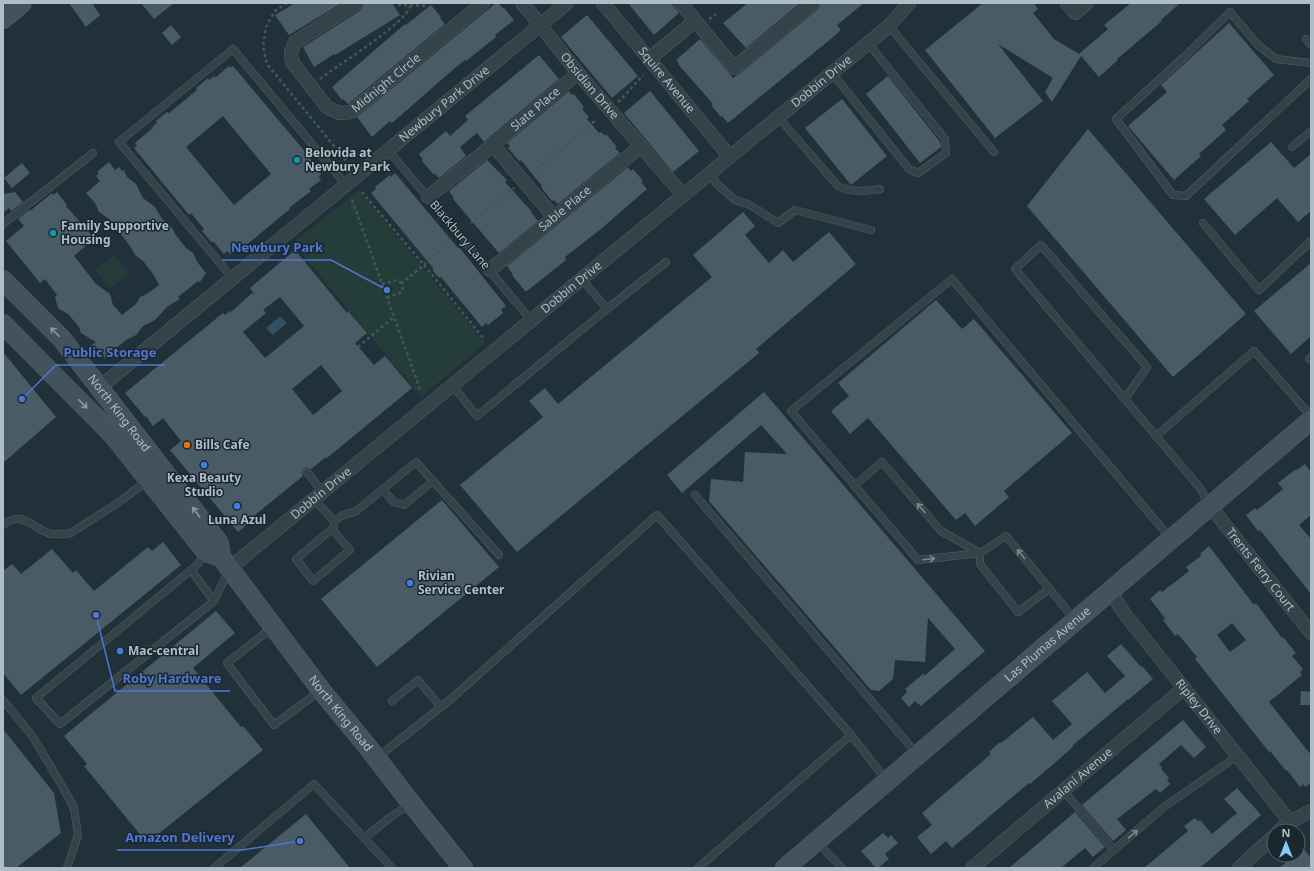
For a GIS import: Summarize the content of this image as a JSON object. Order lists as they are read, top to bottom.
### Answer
{
  "streets": {
    "main road": ["North King Road", "Las Plumas Avenue"],
    "street": [
      "Squire Avenue",
      "Dobbin Drive",
      "Midnight Circle",
      "Obsidian Drive",
      "Newbury Park Drive",
      "Slate Place",
      "Sable Place",
      "Trents Ferry Court",
      "Ripley Drive",
      "Avalani Avenue"
    ],
    "lane": ["Blackbury Lane"]
  },
  "crossings": [
    ["Squire Avenue", "Dobbin Drive"],
    ["Dobbin Drive", "Obsidian Drive"],
    ["Dobbin Drive", "Blackbury Lane"],
    ["Dobbin Drive", "North King Road"],
    ["Obsidian Drive", "Newbury Park Drive"],
    ["Obsidian Drive", "Slate Place"],
    ["Obsidian Drive", "Sable Place"],
    ["Newbury Park Drive", "Blackbury Lane"],
    ["Newbury Park Drive", "North King Road"],
    ["Slate Place", "Blackbury Lane"],
    ["Sable Place", "Blackbury Lane"],
    ["Trents Ferry Court", "Las Plumas Avenue"],
    ["Las Plumas Avenue", "Ripley Drive"],
    ["Ripley Drive", "Avalani Avenue"]
  ],
  "places": [
    "Belovida at Newbury Park",
    "Family Supportive Housing",
    "Newbury Park",
    "Public Storage",
    "Bills Cafe",
    "Kexa Beauty Studio",
    "Luna Azul",
    "Rivian Service Center",
    "Roby Hardware",
    "Mac-central",
    "Amazon Delivery"
  ],
  "north": "top"
}
